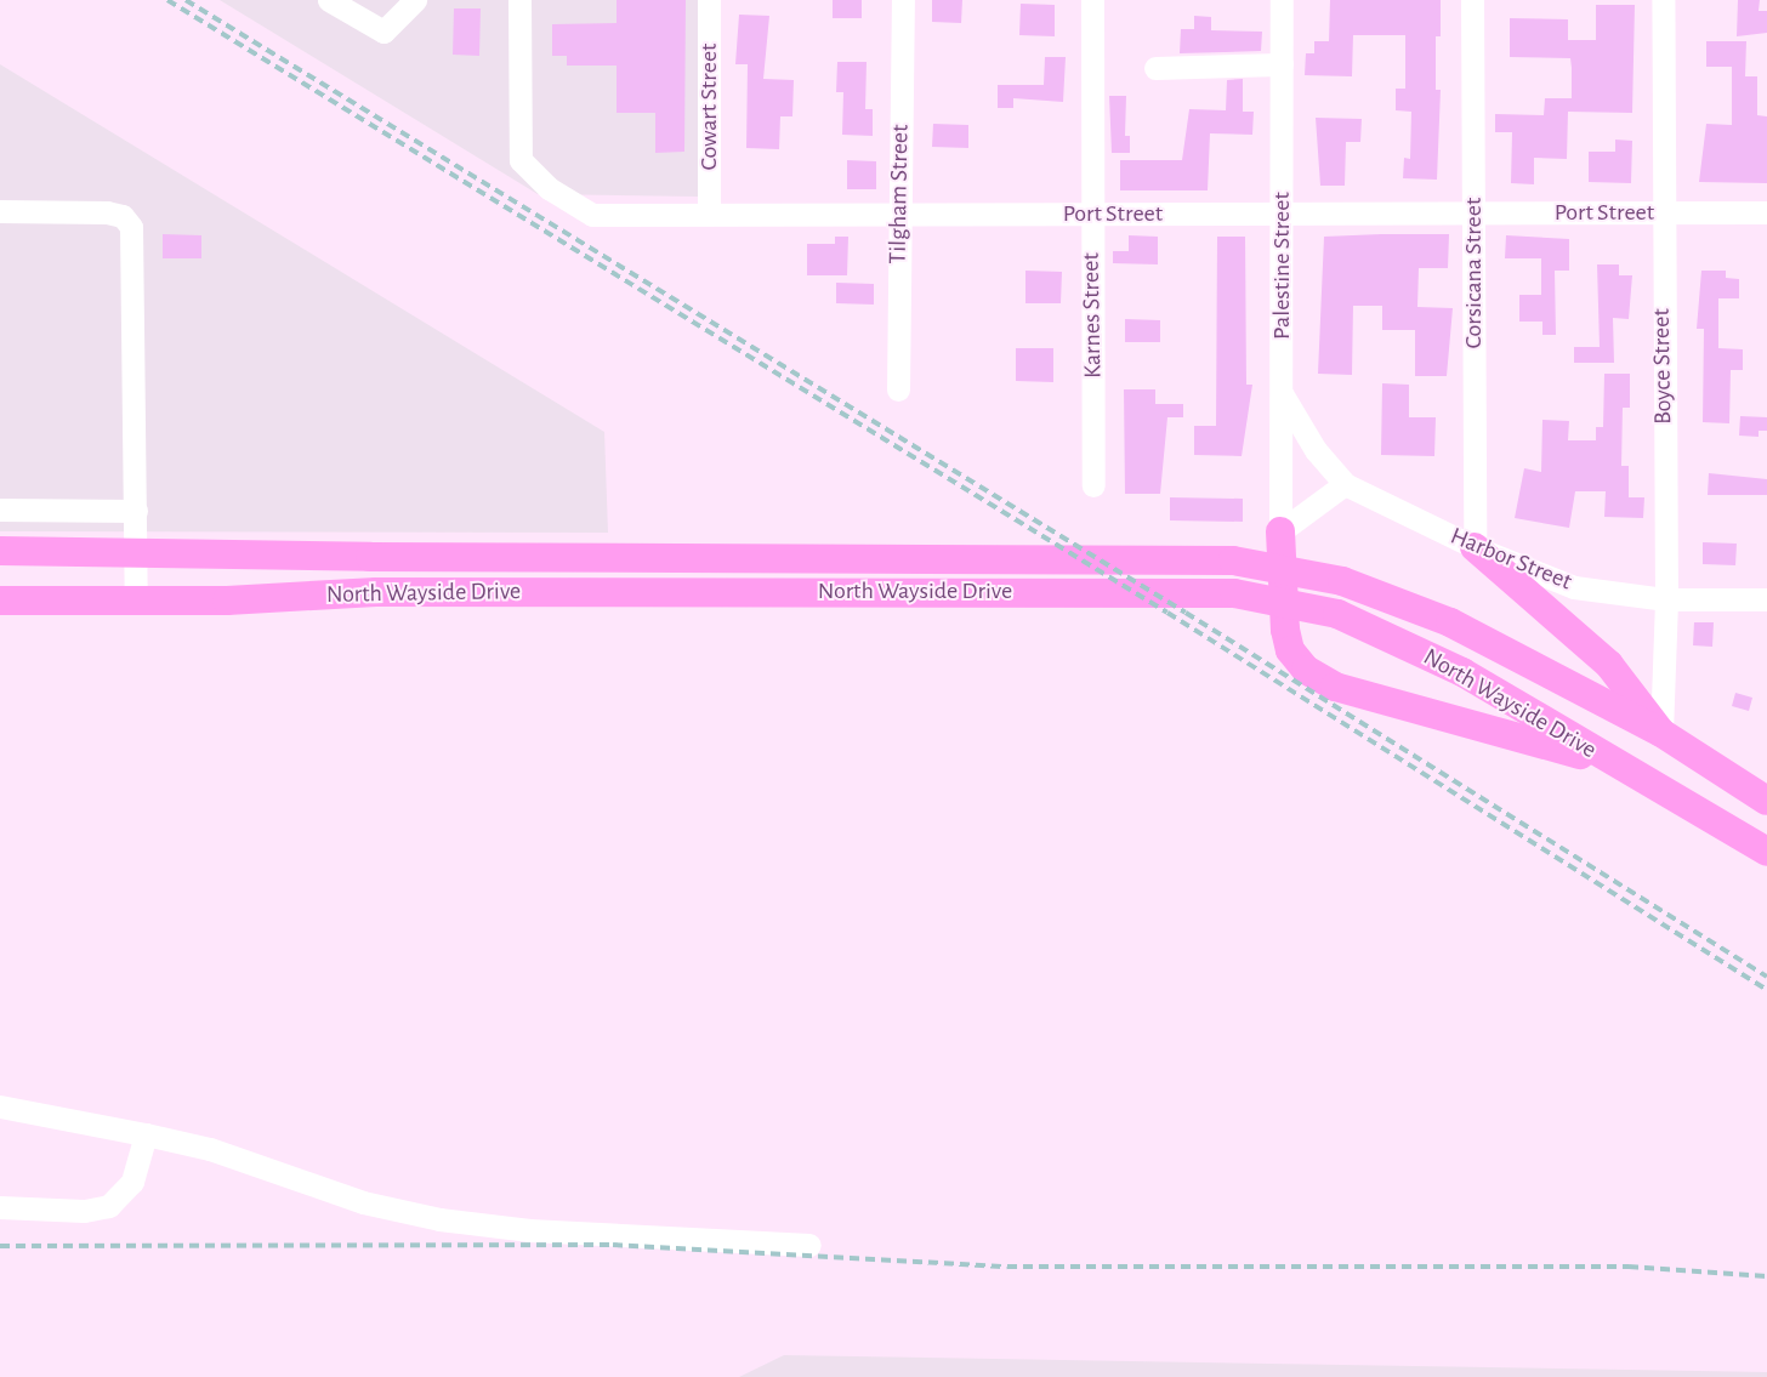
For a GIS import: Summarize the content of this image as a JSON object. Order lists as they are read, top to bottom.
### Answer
{
  "streets": {
    "main road": ["North Wayside Drive"],
    "street": [
      "Cowart Street",
      "Tilgham Street",
      "Port Street",
      "Palestine Street",
      "Corsicana Street",
      "Karnes Street",
      "Boyce Street",
      "Harbor Street"
    ]
  },
  "crossings": [
    ["Cowart Street", "Port Street"],
    ["Tilgham Street", "Port Street"],
    ["Port Street", "Palestine Street"],
    ["Port Street", "Corsicana Street"],
    ["Port Street", "Karnes Street"],
    ["Port Street", "Boyce Street"],
    ["Corsicana Street", "Harbor Street"],
    ["Boyce Street", "Harbor Street"],
    ["Boyce Street", "North Wayside Drive"]
  ]
}
